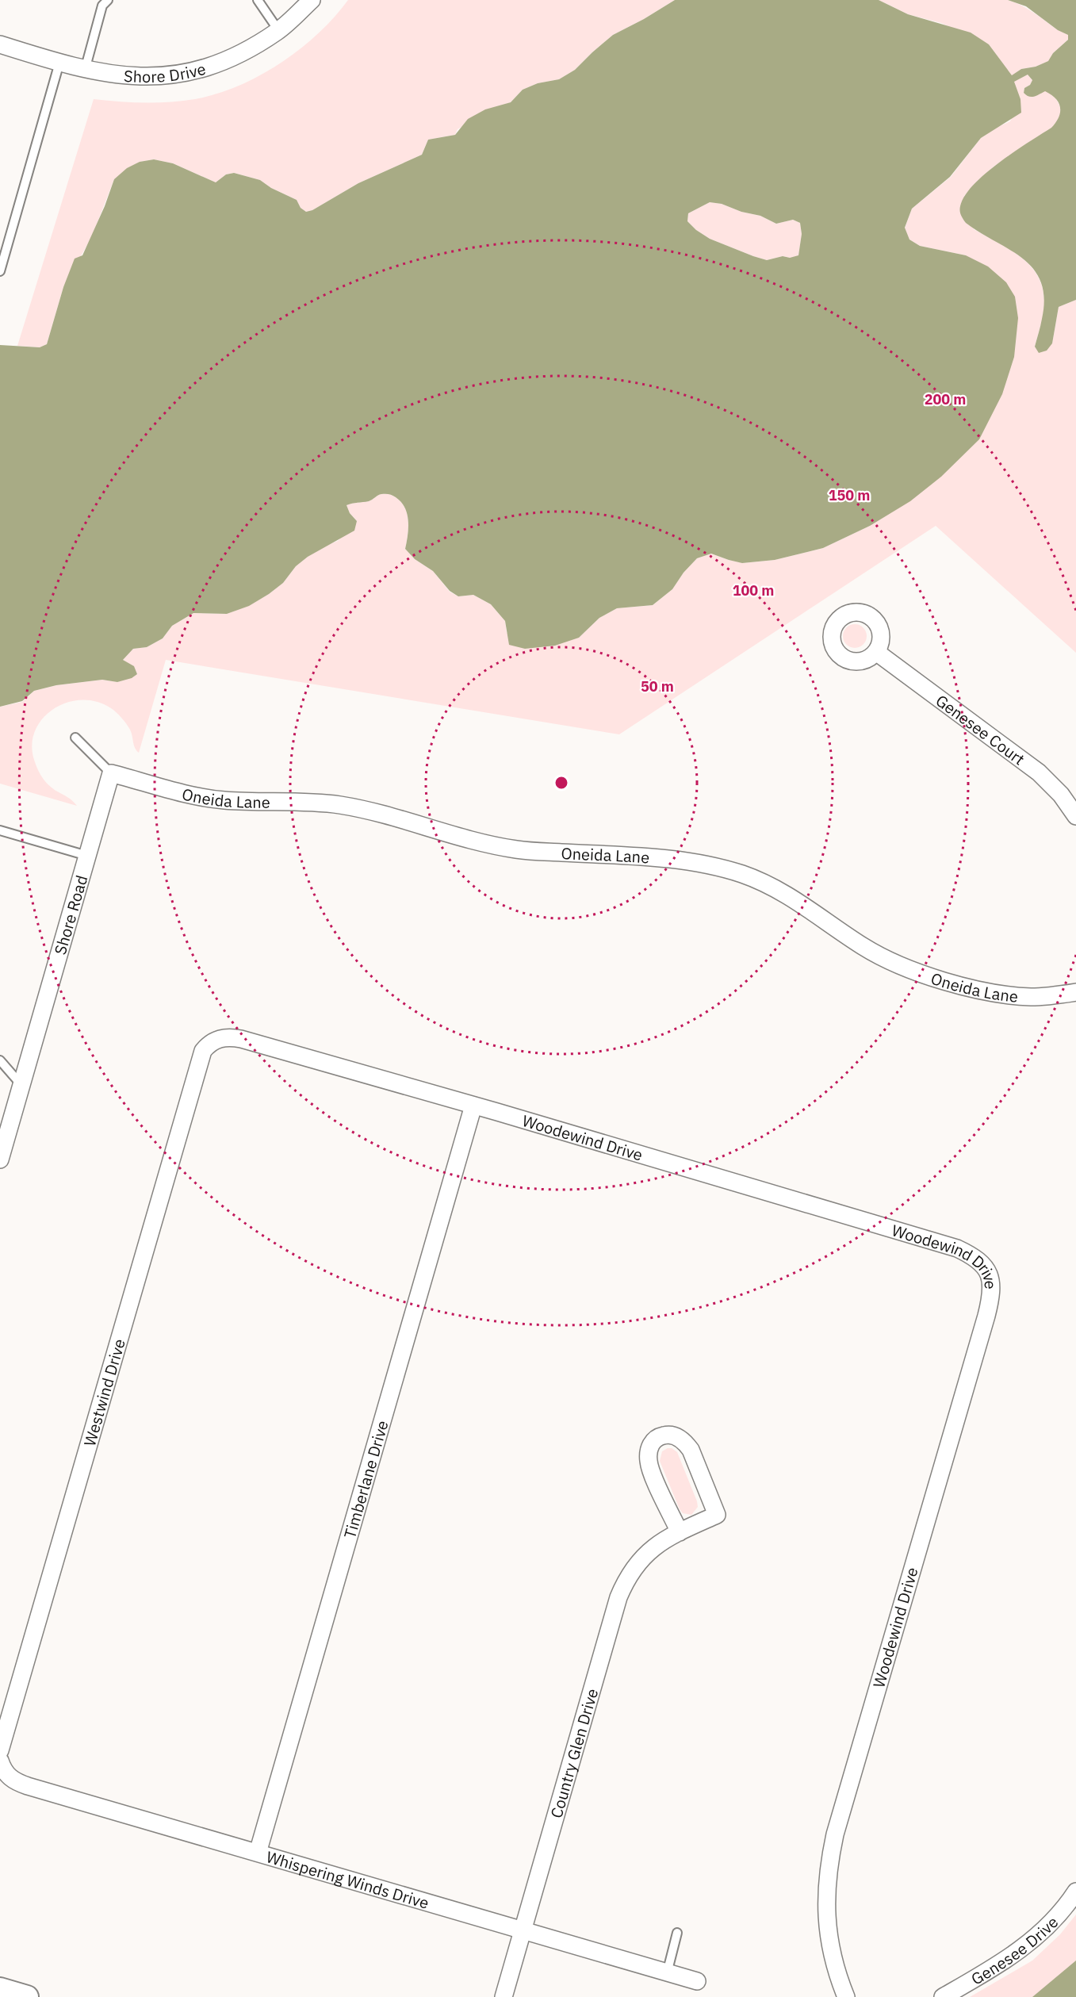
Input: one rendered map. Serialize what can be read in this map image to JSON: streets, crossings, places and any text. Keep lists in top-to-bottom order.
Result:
{
  "streets": {
    "street": [
      "Shore Drive",
      "Genesee Court",
      "Oneida Lane",
      "Shore Road",
      "Woodewind Drive",
      "Westwind Drive",
      "Timberlane Drive",
      "Country Glen Drive",
      "Whispering Winds Drive",
      "Genesee Drive"
    ]
  },
  "crossings": [
    ["Oneida Lane", "Shore Road"],
    ["Woodewind Drive", "Westwind Drive"],
    ["Woodewind Drive", "Timberlane Drive"],
    ["Timberlane Drive", "Whispering Winds Drive"],
    ["Country Glen Drive", "Whispering Winds Drive"]
  ],
  "rings": [
    "200 m",
    "150 m",
    "100 m",
    "50 m"
  ]
}
